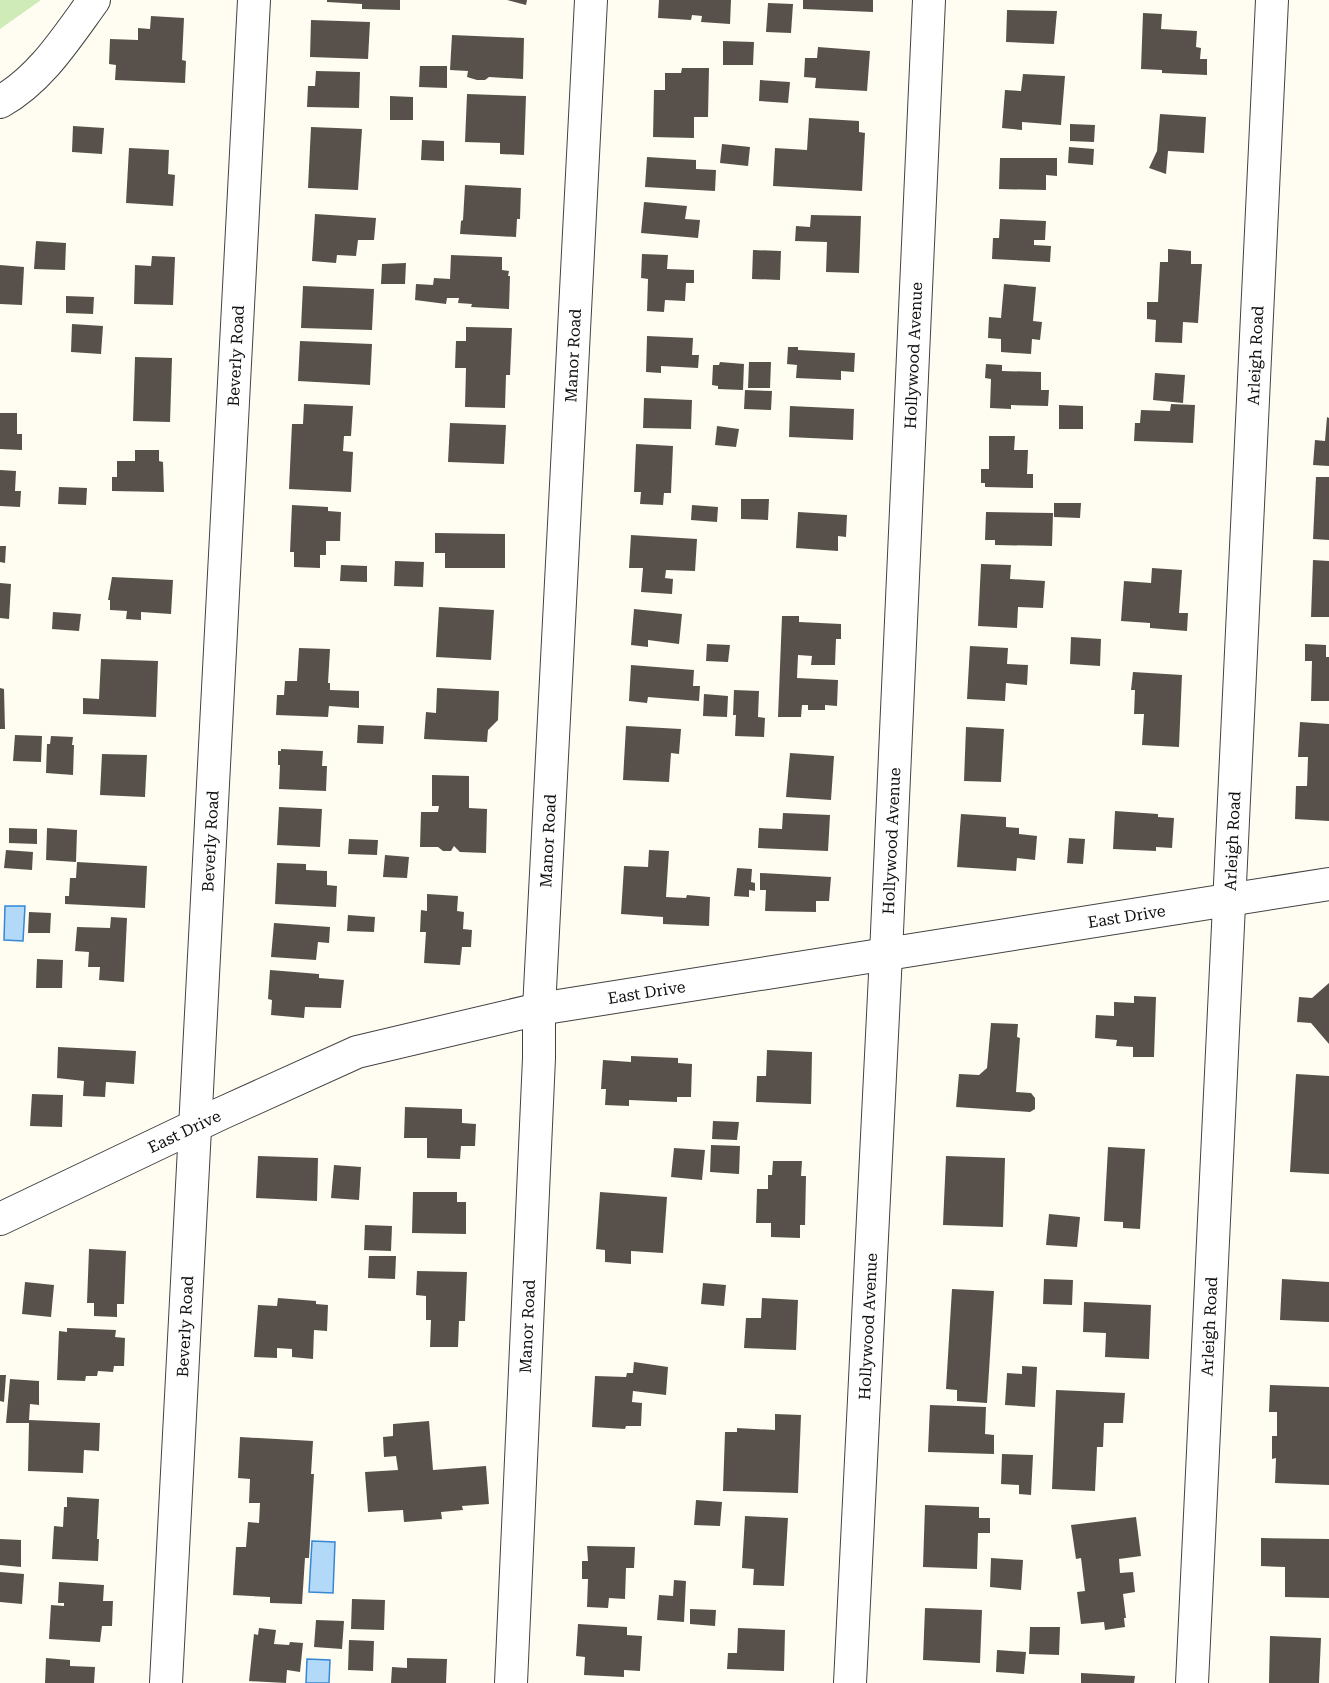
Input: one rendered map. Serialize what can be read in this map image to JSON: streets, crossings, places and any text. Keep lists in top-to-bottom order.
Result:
{
  "streets": {
    "street": [
      "Beverly Road",
      "Manor Road",
      "Hollywood Avenue",
      "Arleigh Road",
      "East Drive"
    ]
  },
  "crossings": [
    ["Beverly Road", "East Drive"],
    ["Manor Road", "East Drive"],
    ["Hollywood Avenue", "East Drive"],
    ["Arleigh Road", "East Drive"]
  ]
}
